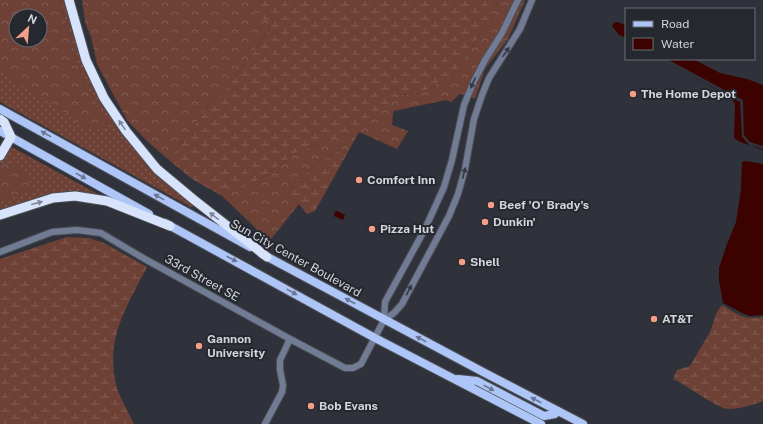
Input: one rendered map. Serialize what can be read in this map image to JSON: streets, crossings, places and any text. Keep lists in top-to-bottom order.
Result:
{
  "streets": {
    "main road": ["Sun City Center Boulevard"],
    "street": ["33rd Street SE"]
  },
  "crossings": [
    ["Sun City Center Boulevard", "33rd Street SE"]
  ],
  "places": [
    "The Home Depot",
    "Comfort Inn",
    "Beef 'O' Brady's",
    "Dunkin'",
    "Pizza Hut",
    "Shell",
    "AT&T",
    "Gannon University",
    "Bob Evans"
  ],
  "legend": ["Road", "Water"],
  "north": "top right"
}
